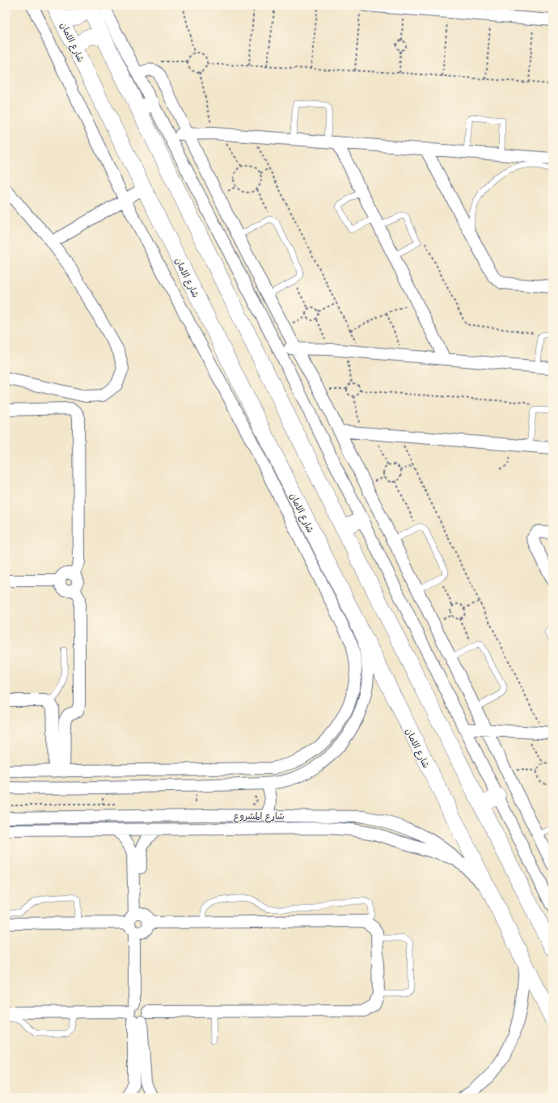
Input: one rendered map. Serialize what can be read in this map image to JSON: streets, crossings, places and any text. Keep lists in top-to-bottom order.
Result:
{
  "streets": {
    "street": ["شارع الامان", "شارع المشروع"]
  },
  "crossings": [
    ["شارع الامان", "شارع المشروع"]
  ]
}
